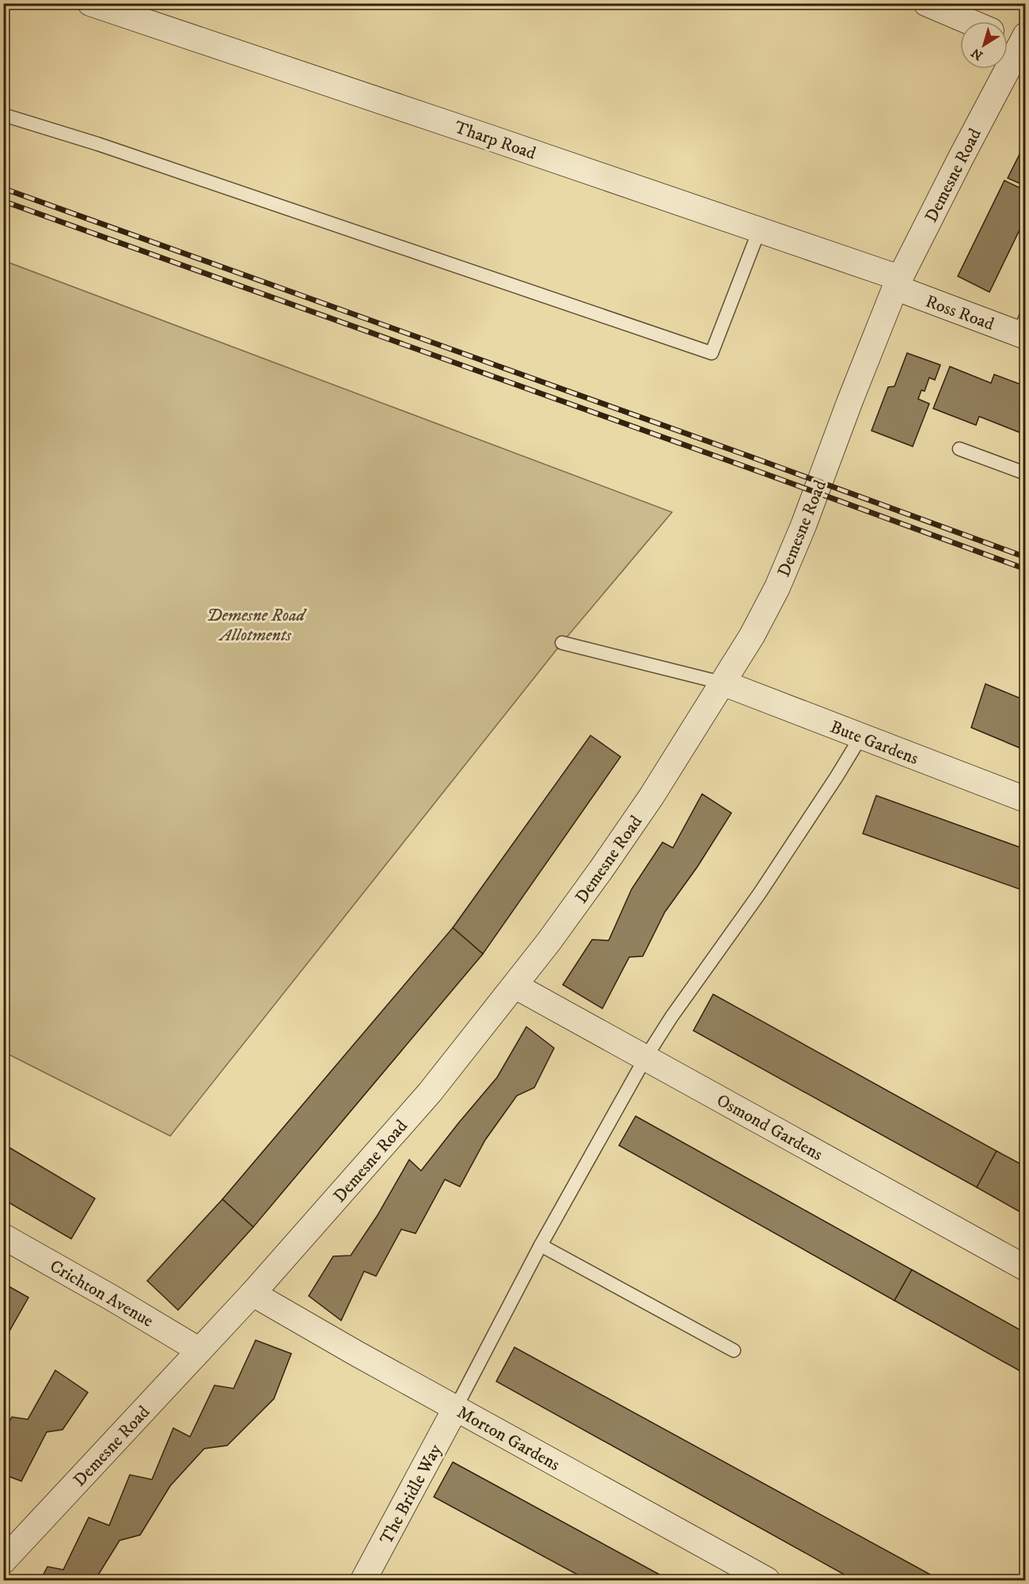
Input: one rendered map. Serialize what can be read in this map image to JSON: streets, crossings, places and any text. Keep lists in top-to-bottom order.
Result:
{
  "streets": {
    "street": [
      "Tharp Road",
      "Demesne Road",
      "Ross Road",
      "Bute Gardens",
      "Osmond Gardens",
      "Crichton Avenue",
      "Morton Gardens",
      "The Bridle Way"
    ]
  },
  "crossings": [
    ["Tharp Road", "Demesne Road"],
    ["Tharp Road", "Ross Road"],
    ["Demesne Road", "Ross Road"],
    ["Demesne Road", "Bute Gardens"],
    ["Demesne Road", "Osmond Gardens"],
    ["Demesne Road", "Crichton Avenue"],
    ["Demesne Road", "Morton Gardens"],
    ["Morton Gardens", "The Bridle Way"]
  ],
  "parks": ["Demesne Road Allotments"],
  "north": "bottom left"
}
